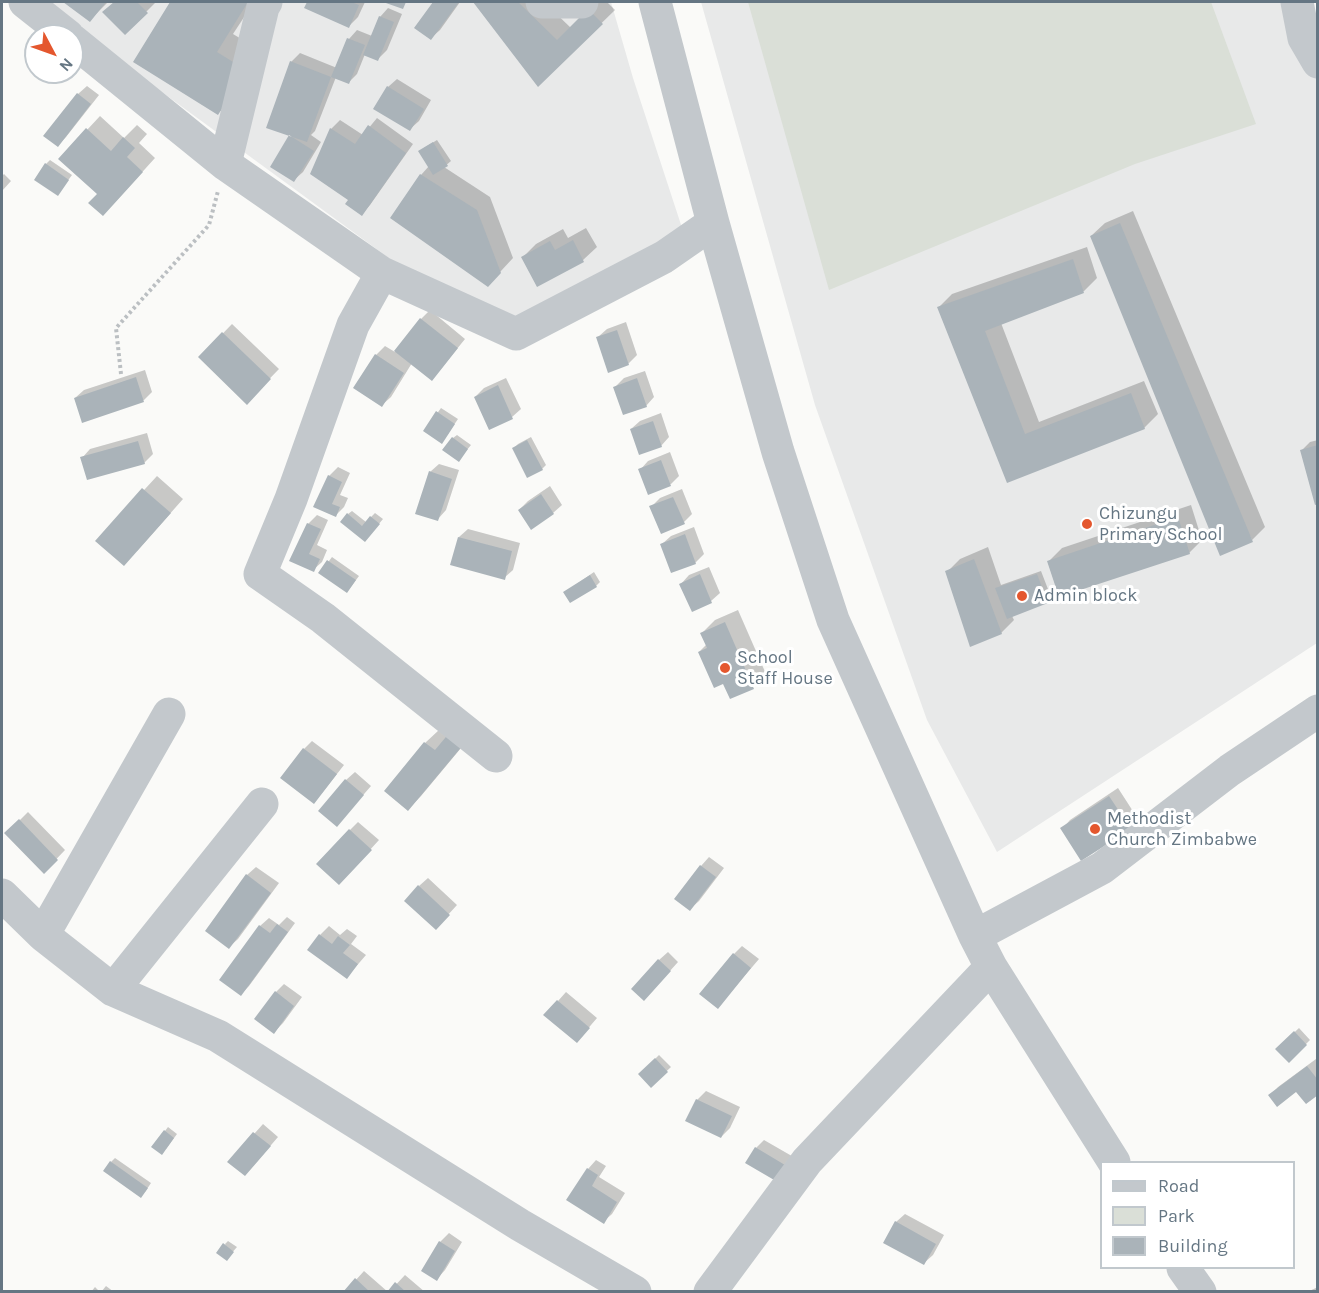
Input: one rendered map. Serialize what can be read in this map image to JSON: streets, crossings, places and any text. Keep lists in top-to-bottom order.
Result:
{
  "places": [
    "Chizungu Primary School",
    "Admin block",
    "School Staff House",
    "Methodist Church Zimbabwe"
  ],
  "legend": ["Road", "Park", "Building"],
  "north": "bottom right"
}
